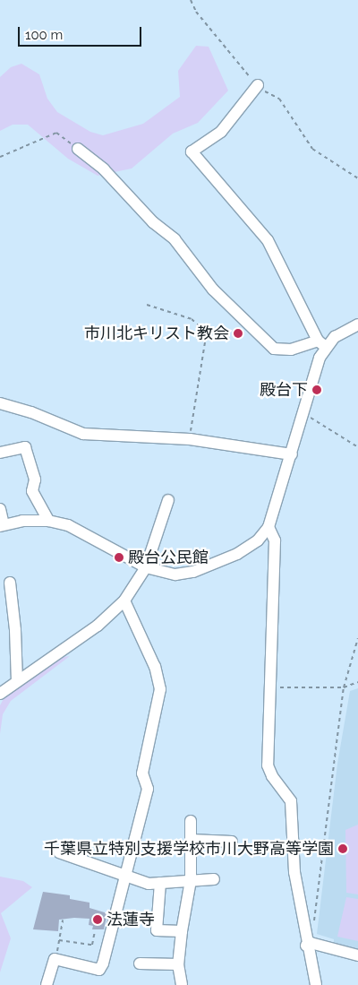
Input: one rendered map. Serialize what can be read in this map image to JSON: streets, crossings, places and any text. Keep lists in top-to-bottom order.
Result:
{
  "places": [
    "市川北キリスト教会",
    "殿台下",
    "殿台公民館",
    "千葉県立特別支援学校市川大野高等学園",
    "法蓮寺"
  ],
  "scale_bar": "100 m"
}
